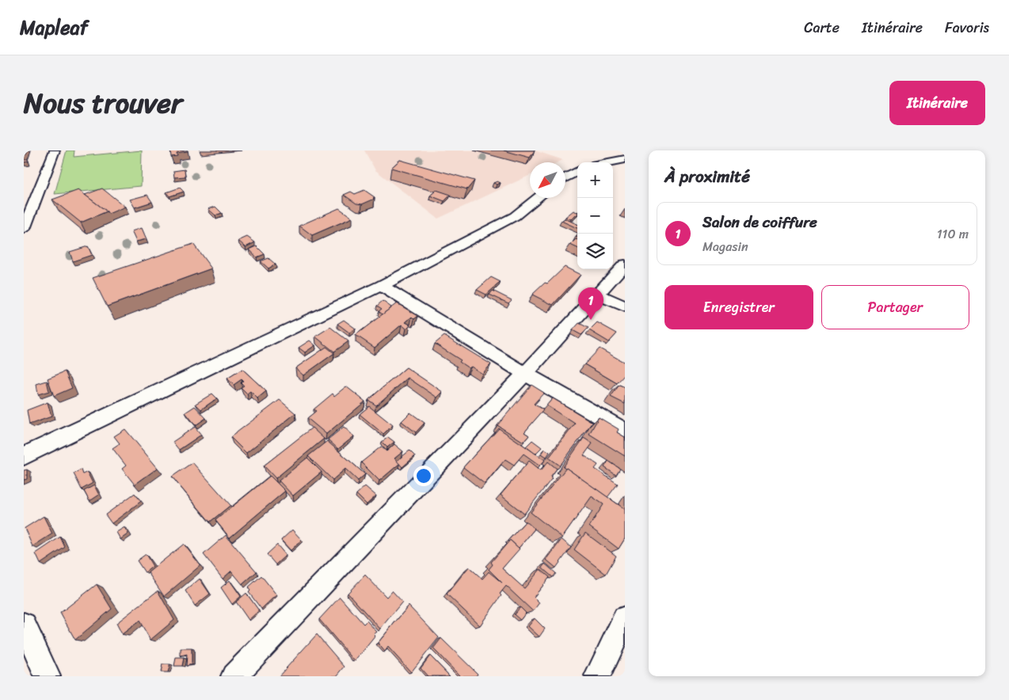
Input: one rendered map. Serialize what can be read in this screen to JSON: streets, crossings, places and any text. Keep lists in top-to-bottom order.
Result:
{
  "north": "bottom left",
  "page": {
    "header": "Mapleaf",
    "nav": ["Carte", "Itinéraire", "Favoris"],
    "title": "Nous trouver",
    "buttons": [
      "Itinéraire",
      ["Enregistrer", "Partager"]
    ],
    "heading": "À proximité",
    "map_buttons": ["+", "−"],
    "list": [
      {
        "mark": "1",
        "name": "Salon de coiffure",
        "note": "Magasin",
        "value": "110 m"
      }
    ],
    "pins": "1"
  }
}
